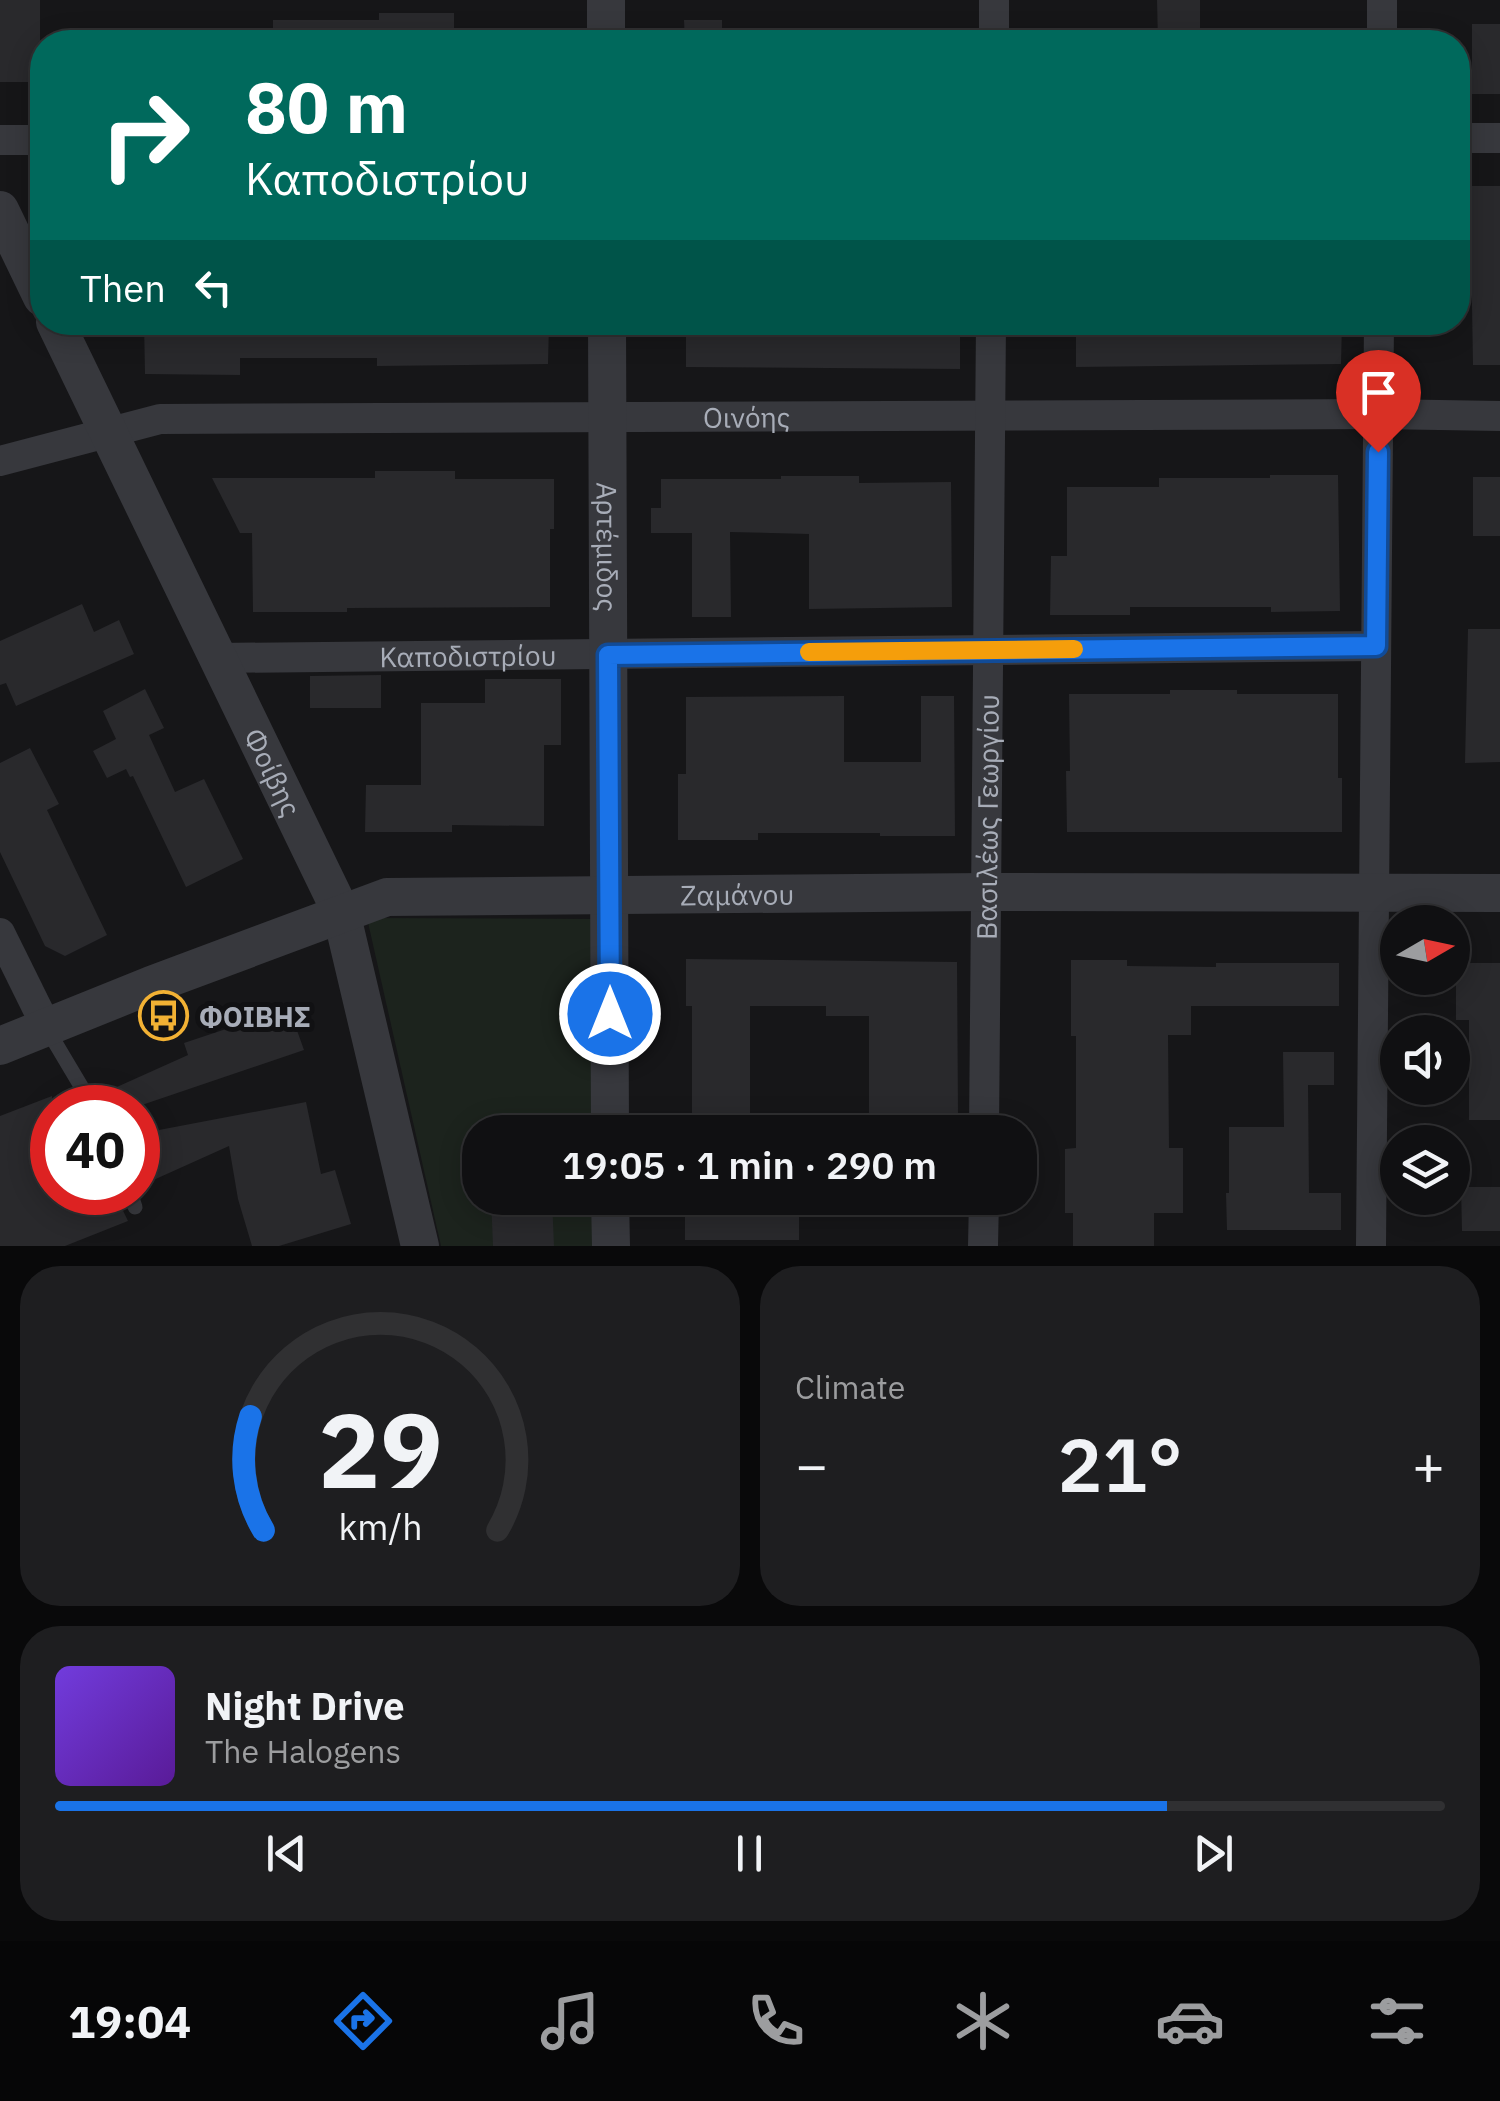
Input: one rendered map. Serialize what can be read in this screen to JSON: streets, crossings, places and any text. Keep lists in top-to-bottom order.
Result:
{
  "streets": {
    "street": [
      "Οινόης",
      "Αρτέμιδος",
      "Καποδιστρίου",
      "Φοίβης",
      "Βασιλέως Γεωργίου",
      "Ζαμάνου"
    ]
  },
  "crossings": [
    ["Οινόης", "Αρτέμιδος"],
    ["Οινόης", "Φοίβης"],
    ["Οινόης", "Βασιλέως Γεωργίου"],
    ["Αρτέμιδος", "Καποδιστρίου"],
    ["Αρτέμιδος", "Ζαμάνου"],
    ["Καποδιστρίου", "Φοίβης"],
    ["Καποδιστρίου", "Βασιλέως Γεωργίου"],
    ["Φοίβης", "Ζαμάνου"],
    ["Βασιλέως Γεωργίου", "Ζαμάνου"]
  ],
  "places": {
    "bus stop": ["ΦΟΙΒΗΣ"]
  },
  "north": "right",
  "page": {
    "turn": ["80 m", "Καποδιστρίου"],
    "then": "Then",
    "limit": "40",
    "trip": "19:05 · 1 min · 290 m",
    "tile": "Climate",
    "heat": ["−", "21°", "+"],
    "song": ["Night Drive", "The Halogens"],
    "tabs": "19:04",
    "gauge": ["29", "km/h"]
  }
}
